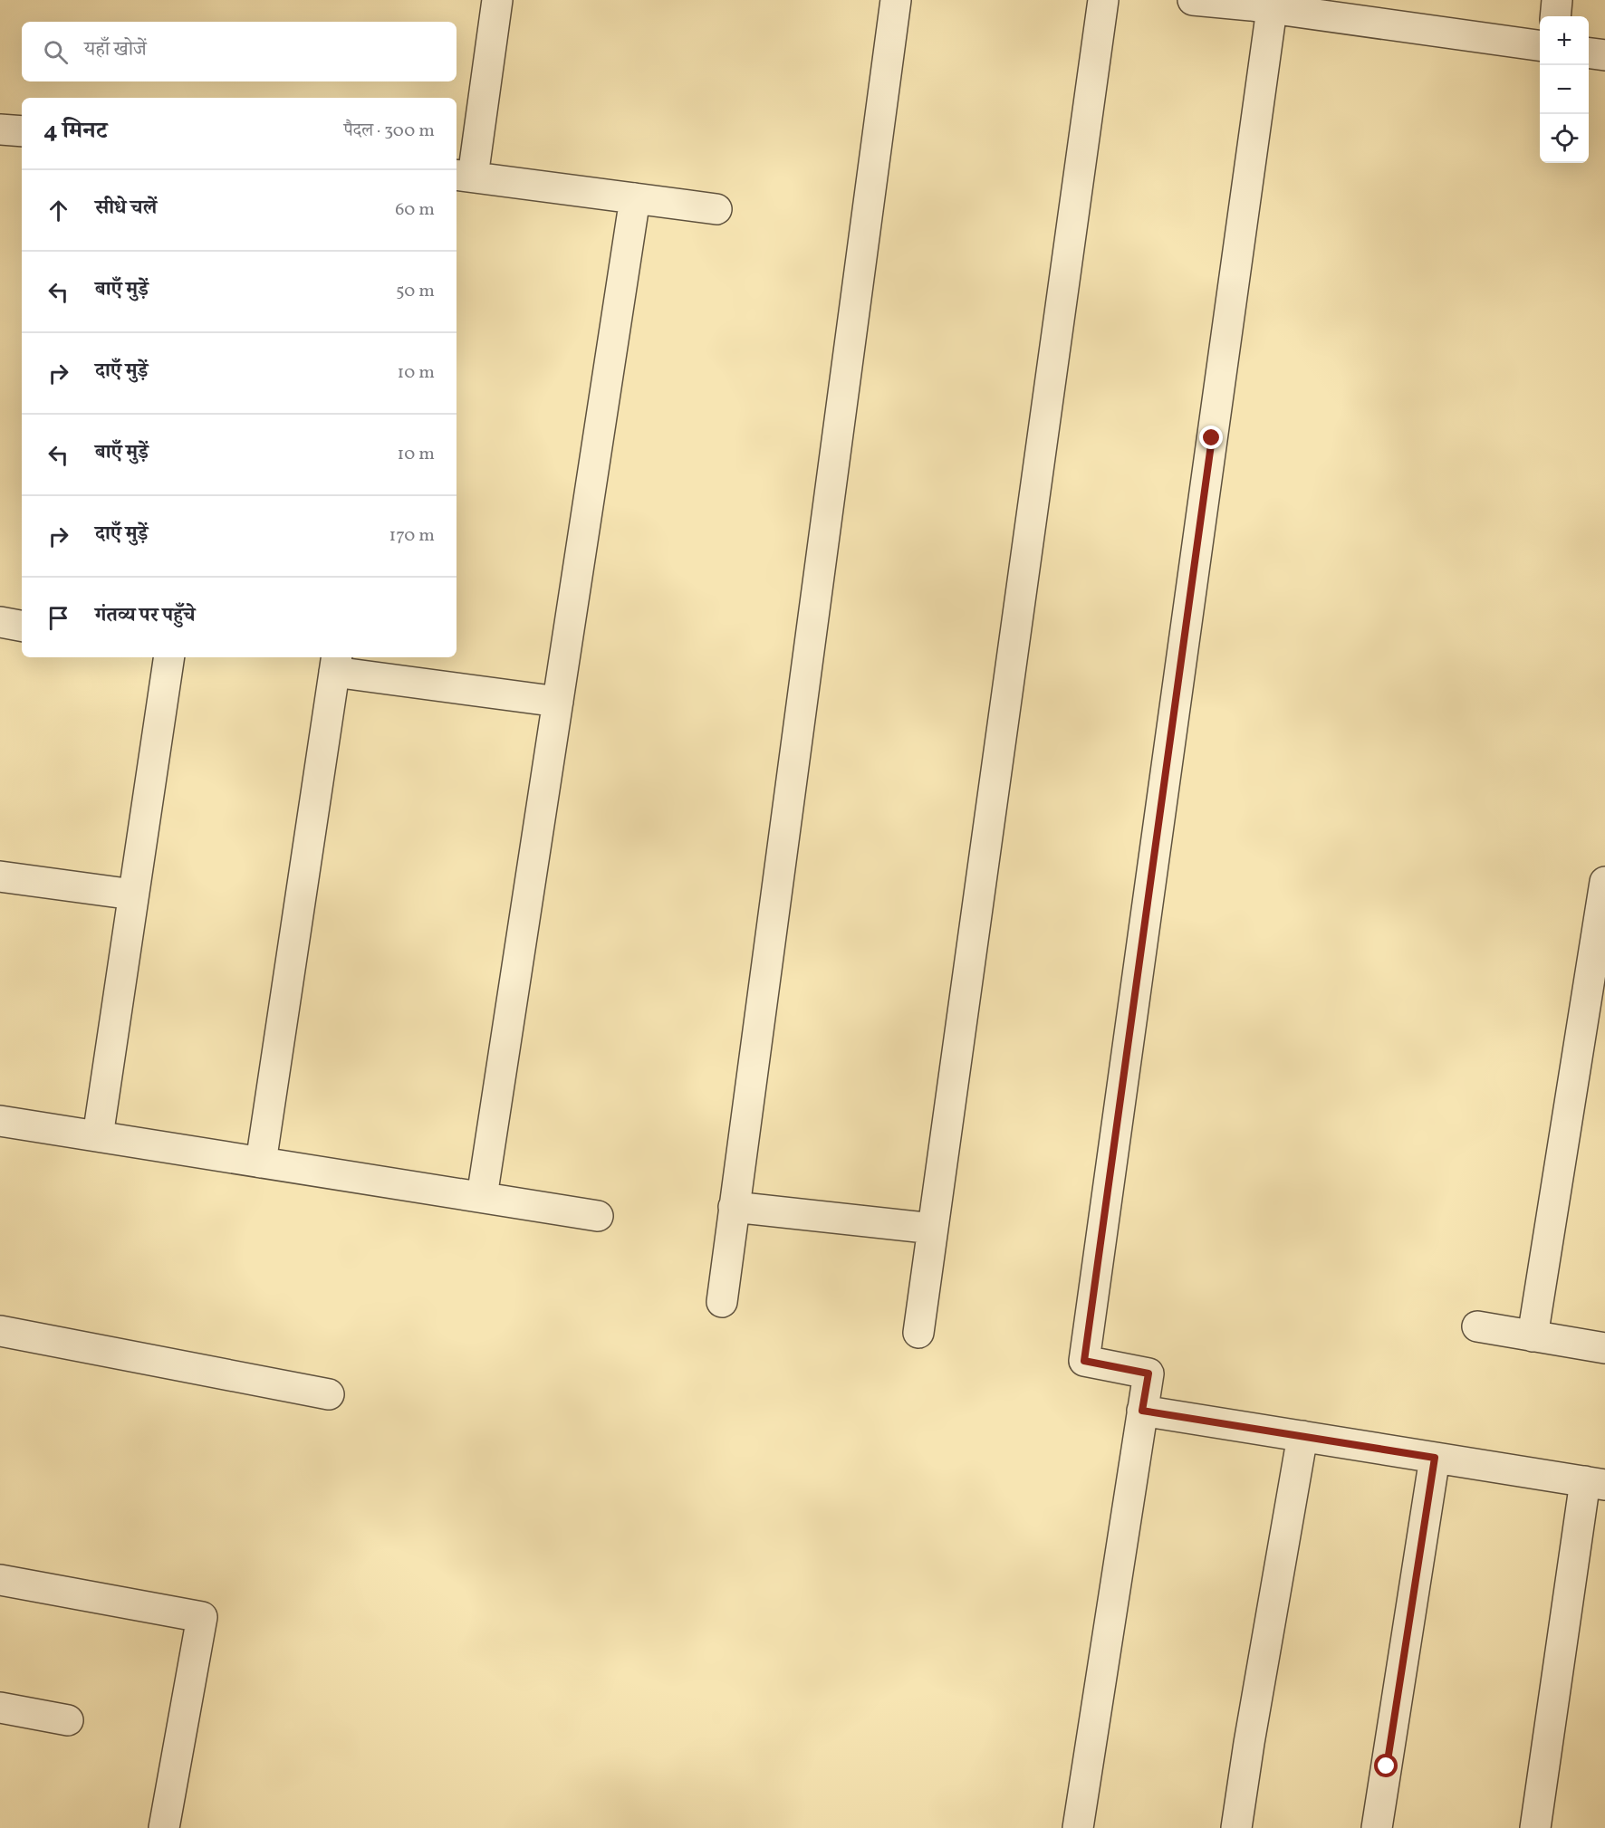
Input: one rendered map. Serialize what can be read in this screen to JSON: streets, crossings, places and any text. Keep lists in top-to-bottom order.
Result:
{
  "page": {
    "map_buttons": ["+", "−"],
    "search": "यहाँ खोजें",
    "heading": ["4 मिनट", "पैदल · 300 m"],
    "list": [
      ["सीधे चलें", "60 m"],
      ["बाएँ मुड़ें", "50 m"],
      ["दाएँ मुड़ें", "10 m"],
      ["बाएँ मुड़ें", "10 m"],
      ["दाएँ मुड़ें", "170 m"],
      "गंतव्य पर पहुँचे"
    ]
  }
}
